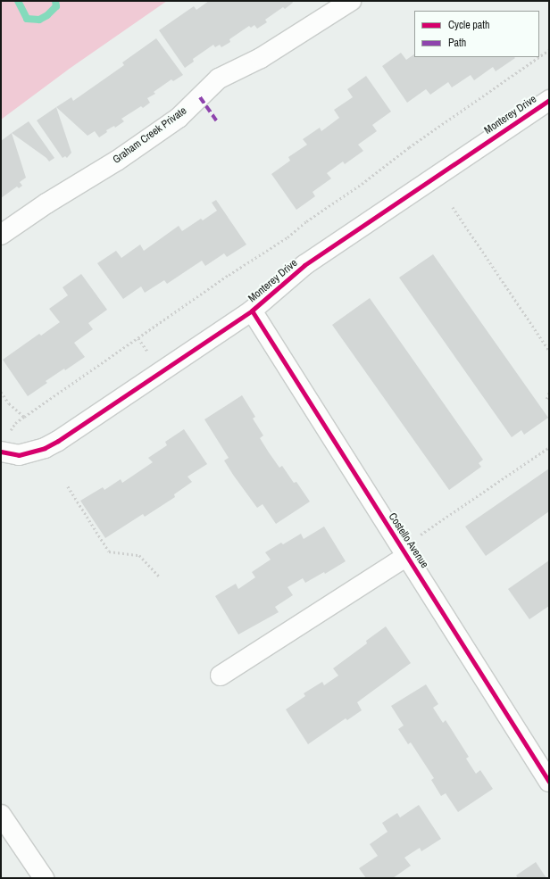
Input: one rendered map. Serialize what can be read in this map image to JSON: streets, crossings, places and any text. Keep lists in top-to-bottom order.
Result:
{
  "streets": {
    "street": ["Monterey Drive", "Graham Creek Private", "Costello Avenue"]
  },
  "crossings": [
    ["Monterey Drive", "Costello Avenue"]
  ],
  "legend": ["Cycle path", "Path"]
}
